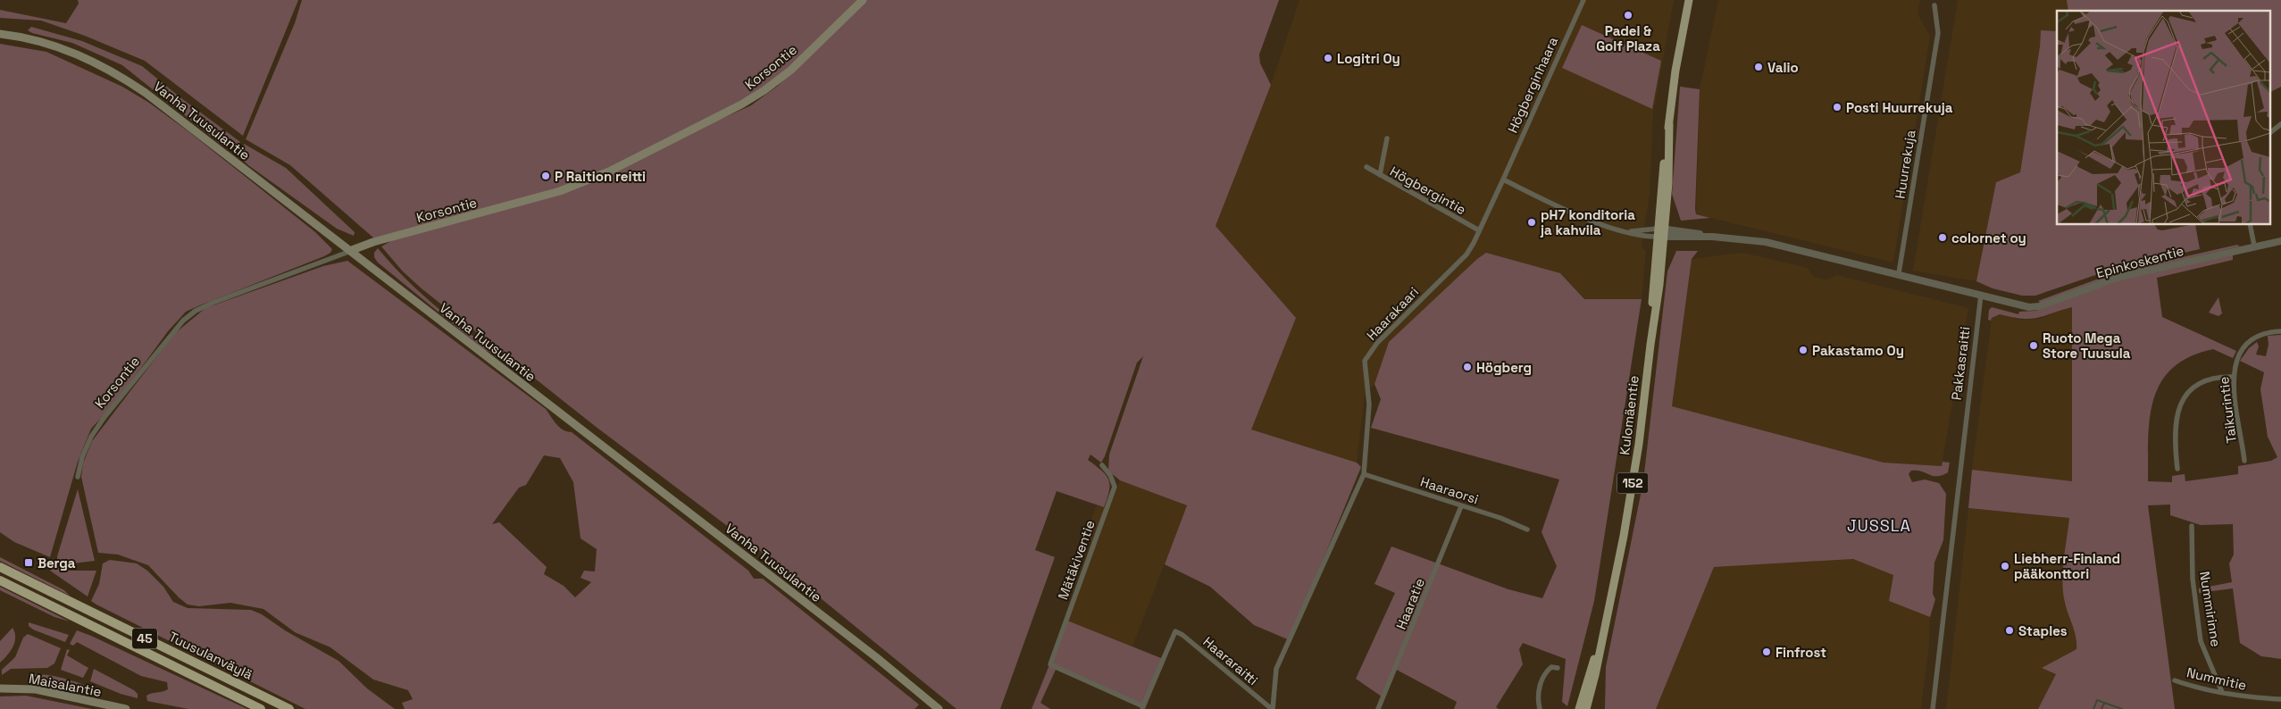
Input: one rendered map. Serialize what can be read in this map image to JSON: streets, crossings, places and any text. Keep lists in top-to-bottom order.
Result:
{
  "streets": {
    "highway": ["45", "Tuusulanväylä"],
    "main road": [
      "Korsontie",
      "Vanha Tuusulantie",
      "Kulomäentie",
      "152",
      "Maisalantie"
    ],
    "street": [
      "Högberginhaara",
      "Huurrekuja",
      "Högbergintie",
      "Epinkoskentie",
      "Haarakaari",
      "Pakkasraitti",
      "Taikurintie",
      "Haaraorsi",
      "Mätäkiventie",
      "Haaratie",
      "Nummirinne",
      "Haararaitti",
      "Nummitie"
    ]
  },
  "crossings": [
    ["Korsontie", "Vanha Tuusulantie"],
    ["Högberginhaara", "Haarakaari"],
    ["Högbergintie", "Haarakaari"],
    ["Epinkoskentie", "Pakkasraitti"],
    ["Haarakaari", "Haaraorsi"],
    ["Haarakaari", "Haararaitti"],
    ["Haaraorsi", "Haaratie"],
    ["Mätäkiventie", "Haararaitti"],
    ["Nummirinne", "Nummitie"]
  ],
  "districts": ["JUSSLA"],
  "places": {
    "other": [
      "Padel & Golf Plaza",
      "Logitri Oy",
      "Valio",
      "Posti Huurrekuja",
      "P Raition reitti",
      "pH7 konditoria ja kahvila",
      "colornet oy",
      "Ruoto Mega Store Tuusula",
      "Pakastamo Oy",
      "Högberg",
      "Liebherr-Finland pääkonttori",
      "Staples",
      "Finfrost"
    ],
    "transit": ["Berga"]
  }
}
